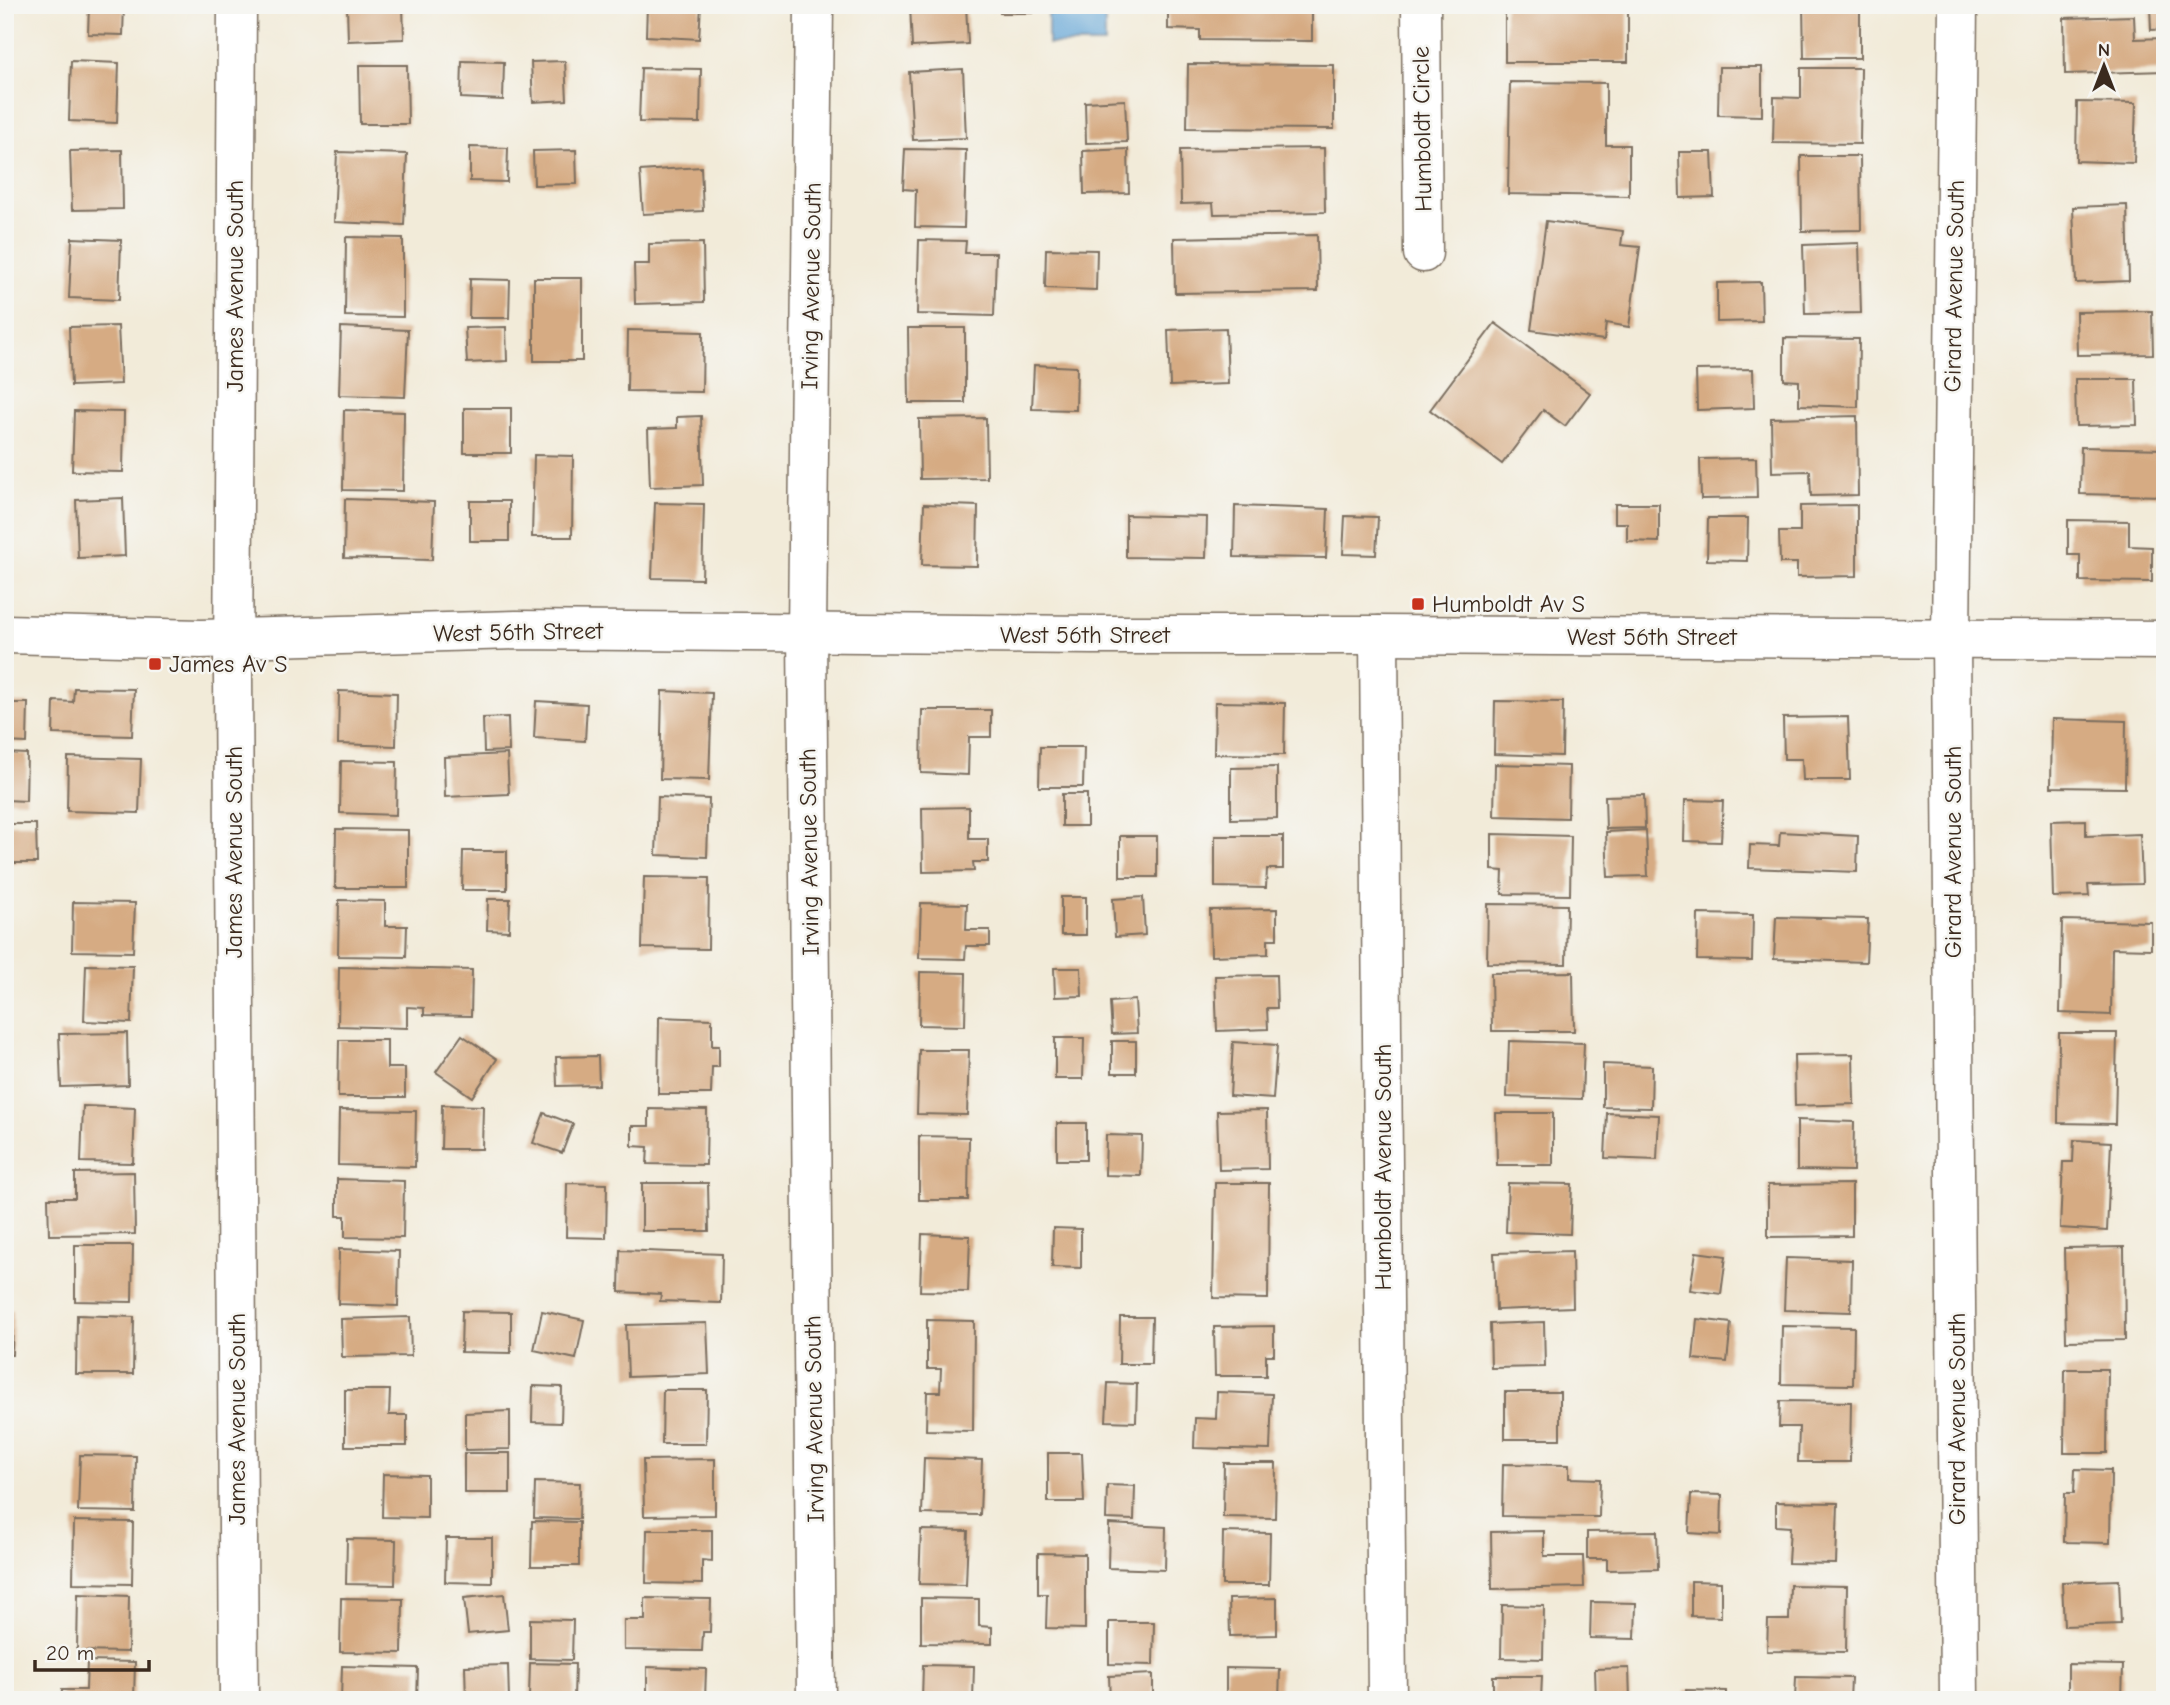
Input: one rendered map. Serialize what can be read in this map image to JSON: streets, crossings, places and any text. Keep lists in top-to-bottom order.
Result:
{
  "streets": {
    "street": [
      "Humboldt Circle",
      "James Avenue South",
      "Irving Avenue South",
      "Girard Avenue South",
      "West 56th Street",
      "Humboldt Avenue South"
    ]
  },
  "crossings": [
    ["James Avenue South", "West 56th Street"],
    ["Irving Avenue South", "West 56th Street"],
    ["Girard Avenue South", "West 56th Street"],
    ["West 56th Street", "Humboldt Avenue South"]
  ],
  "places": {
    "transit": ["Humboldt Av S", "James Av S"]
  },
  "scale_bar": "20 m",
  "north": "top"
}
